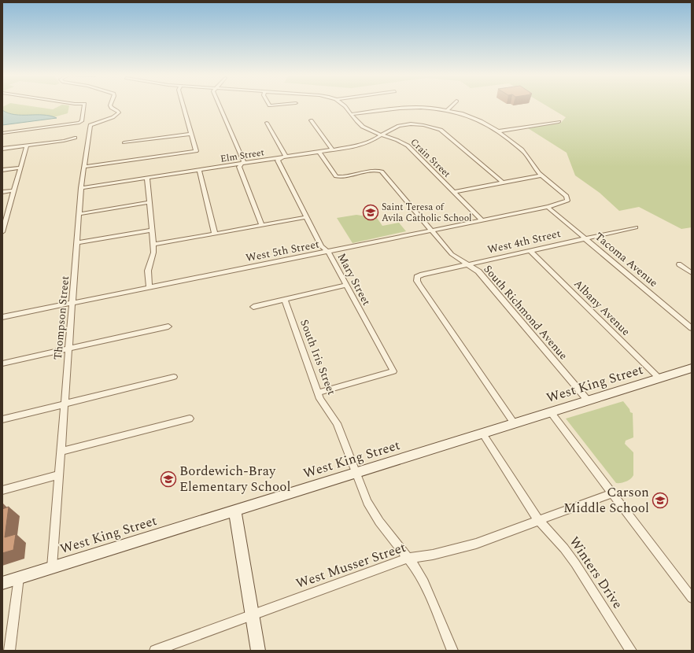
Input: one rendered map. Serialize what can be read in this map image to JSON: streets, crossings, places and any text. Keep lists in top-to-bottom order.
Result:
{
  "streets": {
    "street": [
      "Elm Street",
      "Crain Street",
      "West 4th Street",
      "West 5th Street",
      "Tacoma Avenue",
      "Mary Street",
      "Albany Avenue",
      "South Richmond Avenue",
      "Thompson Street",
      "South Iris Street",
      "West King Street",
      "West Musser Street",
      "Winters Drive"
    ]
  },
  "crossings": [
    ["Elm Street", "Crain Street"],
    ["Elm Street", "Mary Street"],
    ["Elm Street", "South Richmond Avenue"],
    ["Elm Street", "Thompson Street"],
    ["Crain Street", "West 5th Street"],
    ["West 4th Street", "Tacoma Avenue"],
    ["West 4th Street", "Albany Avenue"],
    ["West 4th Street", "South Richmond Avenue"],
    ["West 4th Street", "West King Street"],
    ["West 5th Street", "Tacoma Avenue"],
    ["West 5th Street", "Mary Street"],
    ["West 5th Street", "South Richmond Avenue"],
    ["West 5th Street", "Thompson Street"],
    ["Mary Street", "South Iris Street"],
    ["Albany Avenue", "West King Street"],
    ["South Richmond Avenue", "West King Street"],
    ["Thompson Street", "West King Street"],
    ["South Iris Street", "West King Street"],
    ["South Iris Street", "West Musser Street"],
    ["West King Street", "Winters Drive"],
    ["West Musser Street", "Winters Drive"]
  ],
  "places": {
    "school or university": ["Saint Teresa of Avila Catholic School", "Bordewich-Bray Elementary School", "Carson Middle School"]
  }
}
